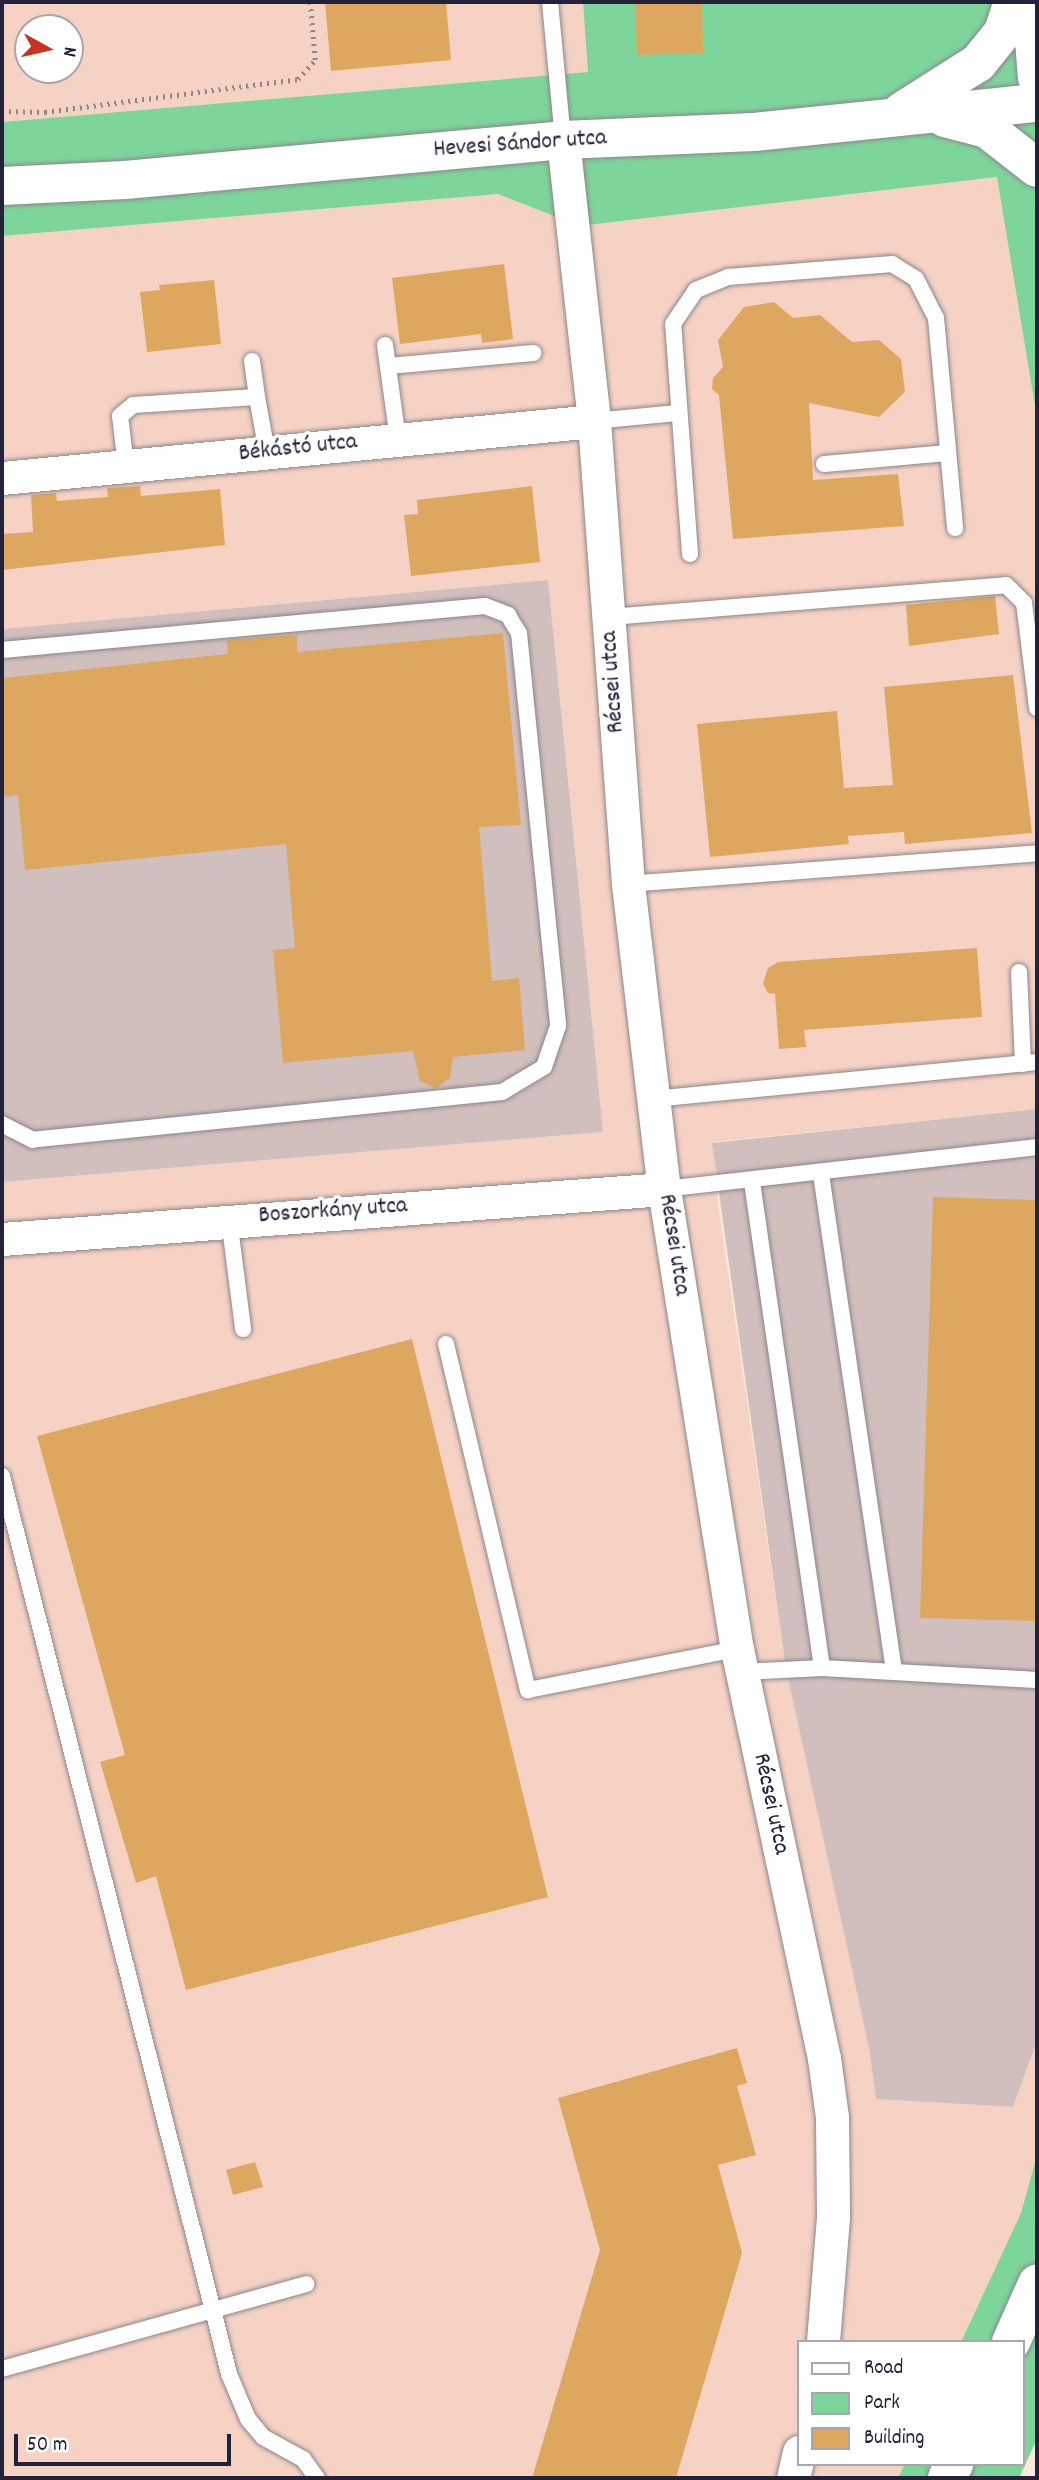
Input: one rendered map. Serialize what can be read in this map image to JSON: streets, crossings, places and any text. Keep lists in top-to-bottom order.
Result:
{
  "streets": {
    "main road": ["Hevesi Sándor utca"],
    "street": ["Békástó utca", "Récsei utca", "Boszorkány utca"]
  },
  "crossings": [
    ["Hevesi Sándor utca", "Récsei utca"],
    ["Békástó utca", "Récsei utca"],
    ["Récsei utca", "Boszorkány utca"]
  ],
  "legend": ["Road", "Park", "Building"],
  "scale_bar": "50 m",
  "north": "right"
}
